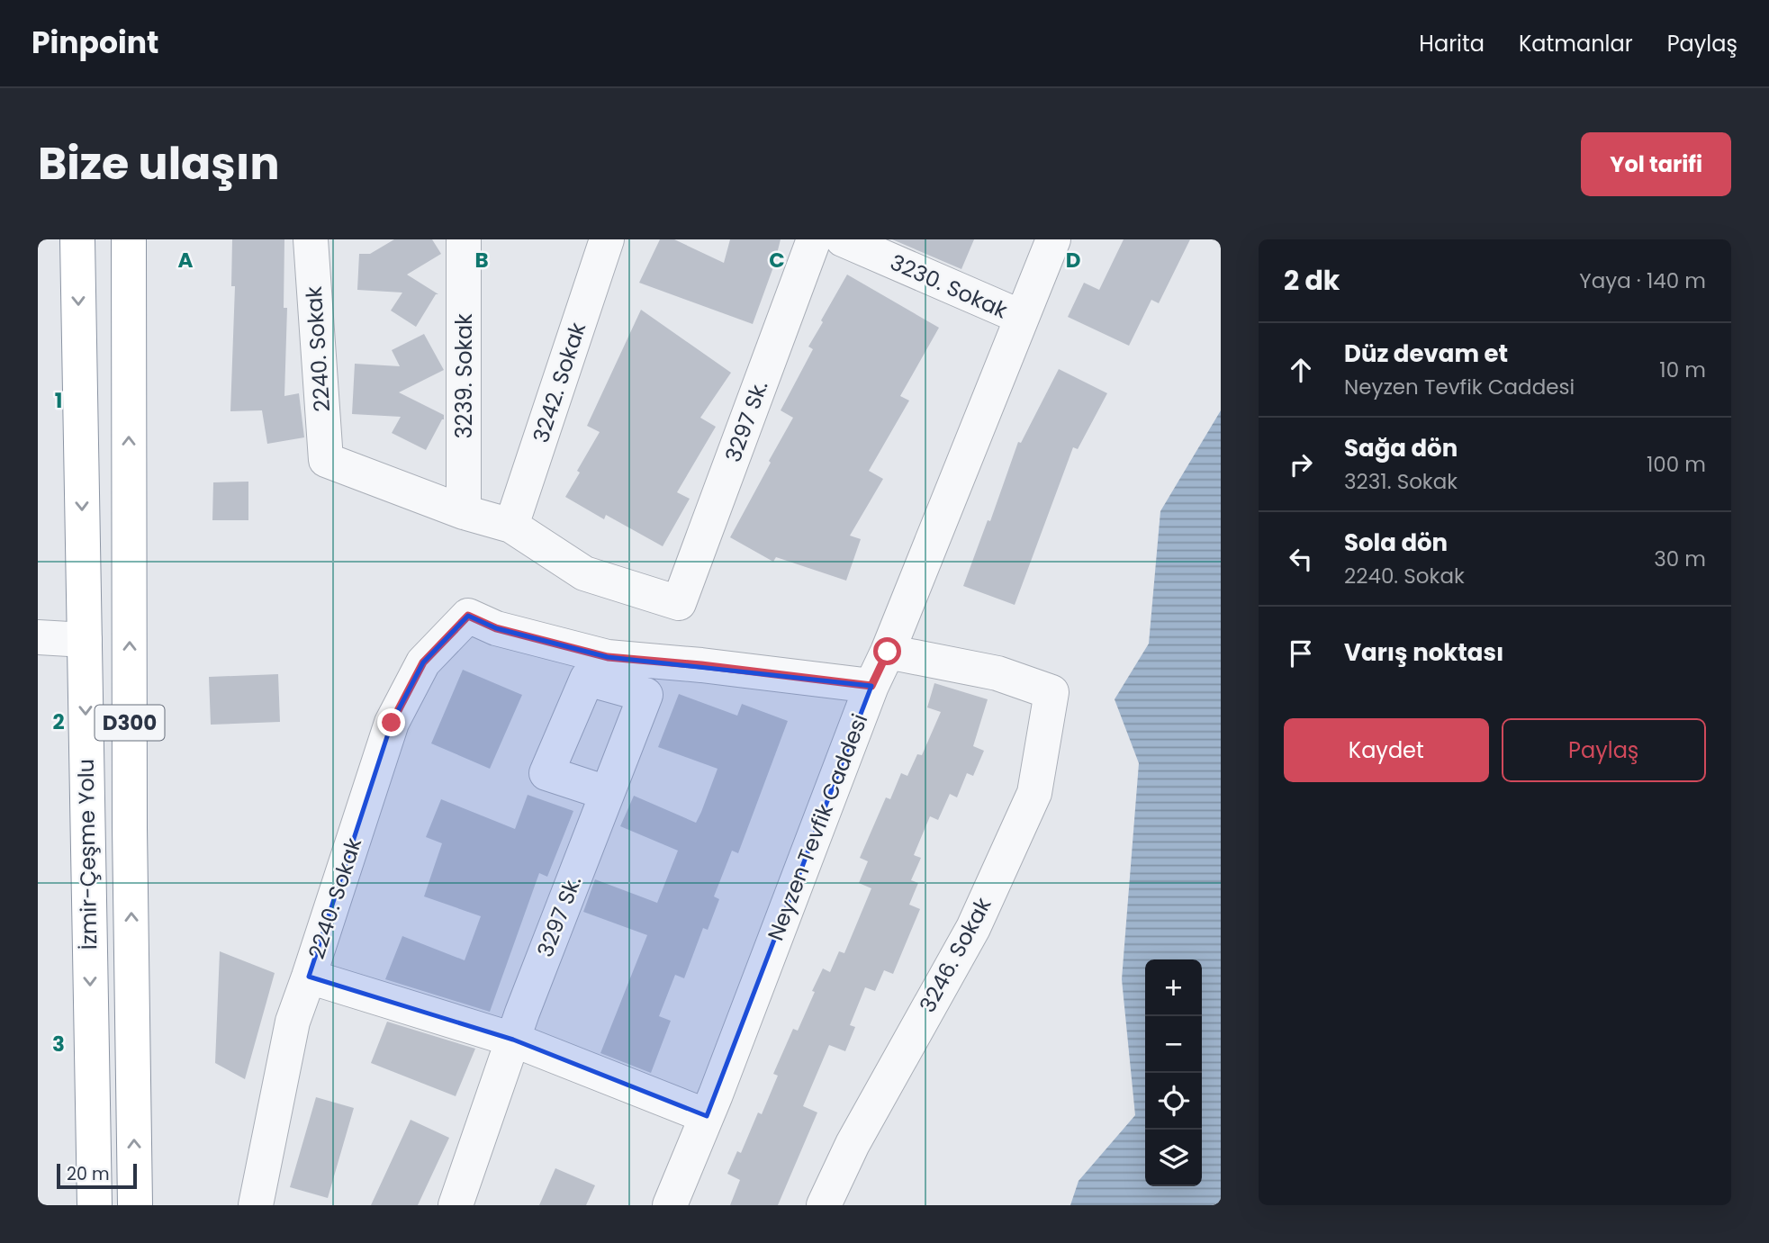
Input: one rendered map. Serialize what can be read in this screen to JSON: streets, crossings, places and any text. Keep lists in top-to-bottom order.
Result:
{
  "streets": {
    "highway": ["D300", "İzmir-Çeşme Yolu"],
    "street": [
      "3230. Sokak",
      "2240. Sokak",
      "3239. Sokak",
      "3242. Sokak",
      "3297 Sk.",
      "Neyzen Tevfik Caddesi",
      "3246. Sokak"
    ]
  },
  "crossings": [
    ["3230. Sokak", "Neyzen Tevfik Caddesi"],
    ["2240. Sokak", "3239. Sokak"],
    ["2240. Sokak", "Neyzen Tevfik Caddesi"],
    ["3242. Sokak", "3297 Sk."],
    ["Neyzen Tevfik Caddesi", "3246. Sokak"]
  ],
  "scale_bar": "20 m",
  "page": {
    "header": "Pinpoint",
    "nav": ["Harita", "Katmanlar", "Paylaş"],
    "title": "Bize ulaşın",
    "buttons": [
      "Yol tarifi",
      ["Kaydet", "Paylaş"]
    ],
    "heading": ["2 dk", "Yaya · 140 m"],
    "list": [
      ["Düz devam et", "Neyzen Tevfik Caddesi", "10 m"],
      ["Sağa dön", "3231. Sokak", "100 m"],
      ["Sola dön", "2240. Sokak", "30 m"],
      "Varış noktası"
    ],
    "map_buttons": ["+", "−"],
    "scale": "20 m"
  },
  "grid": {
    "columns": [
      "A",
      "B",
      "C",
      "D"
    ],
    "rows": ["1", "2", "3"]
  }
}
